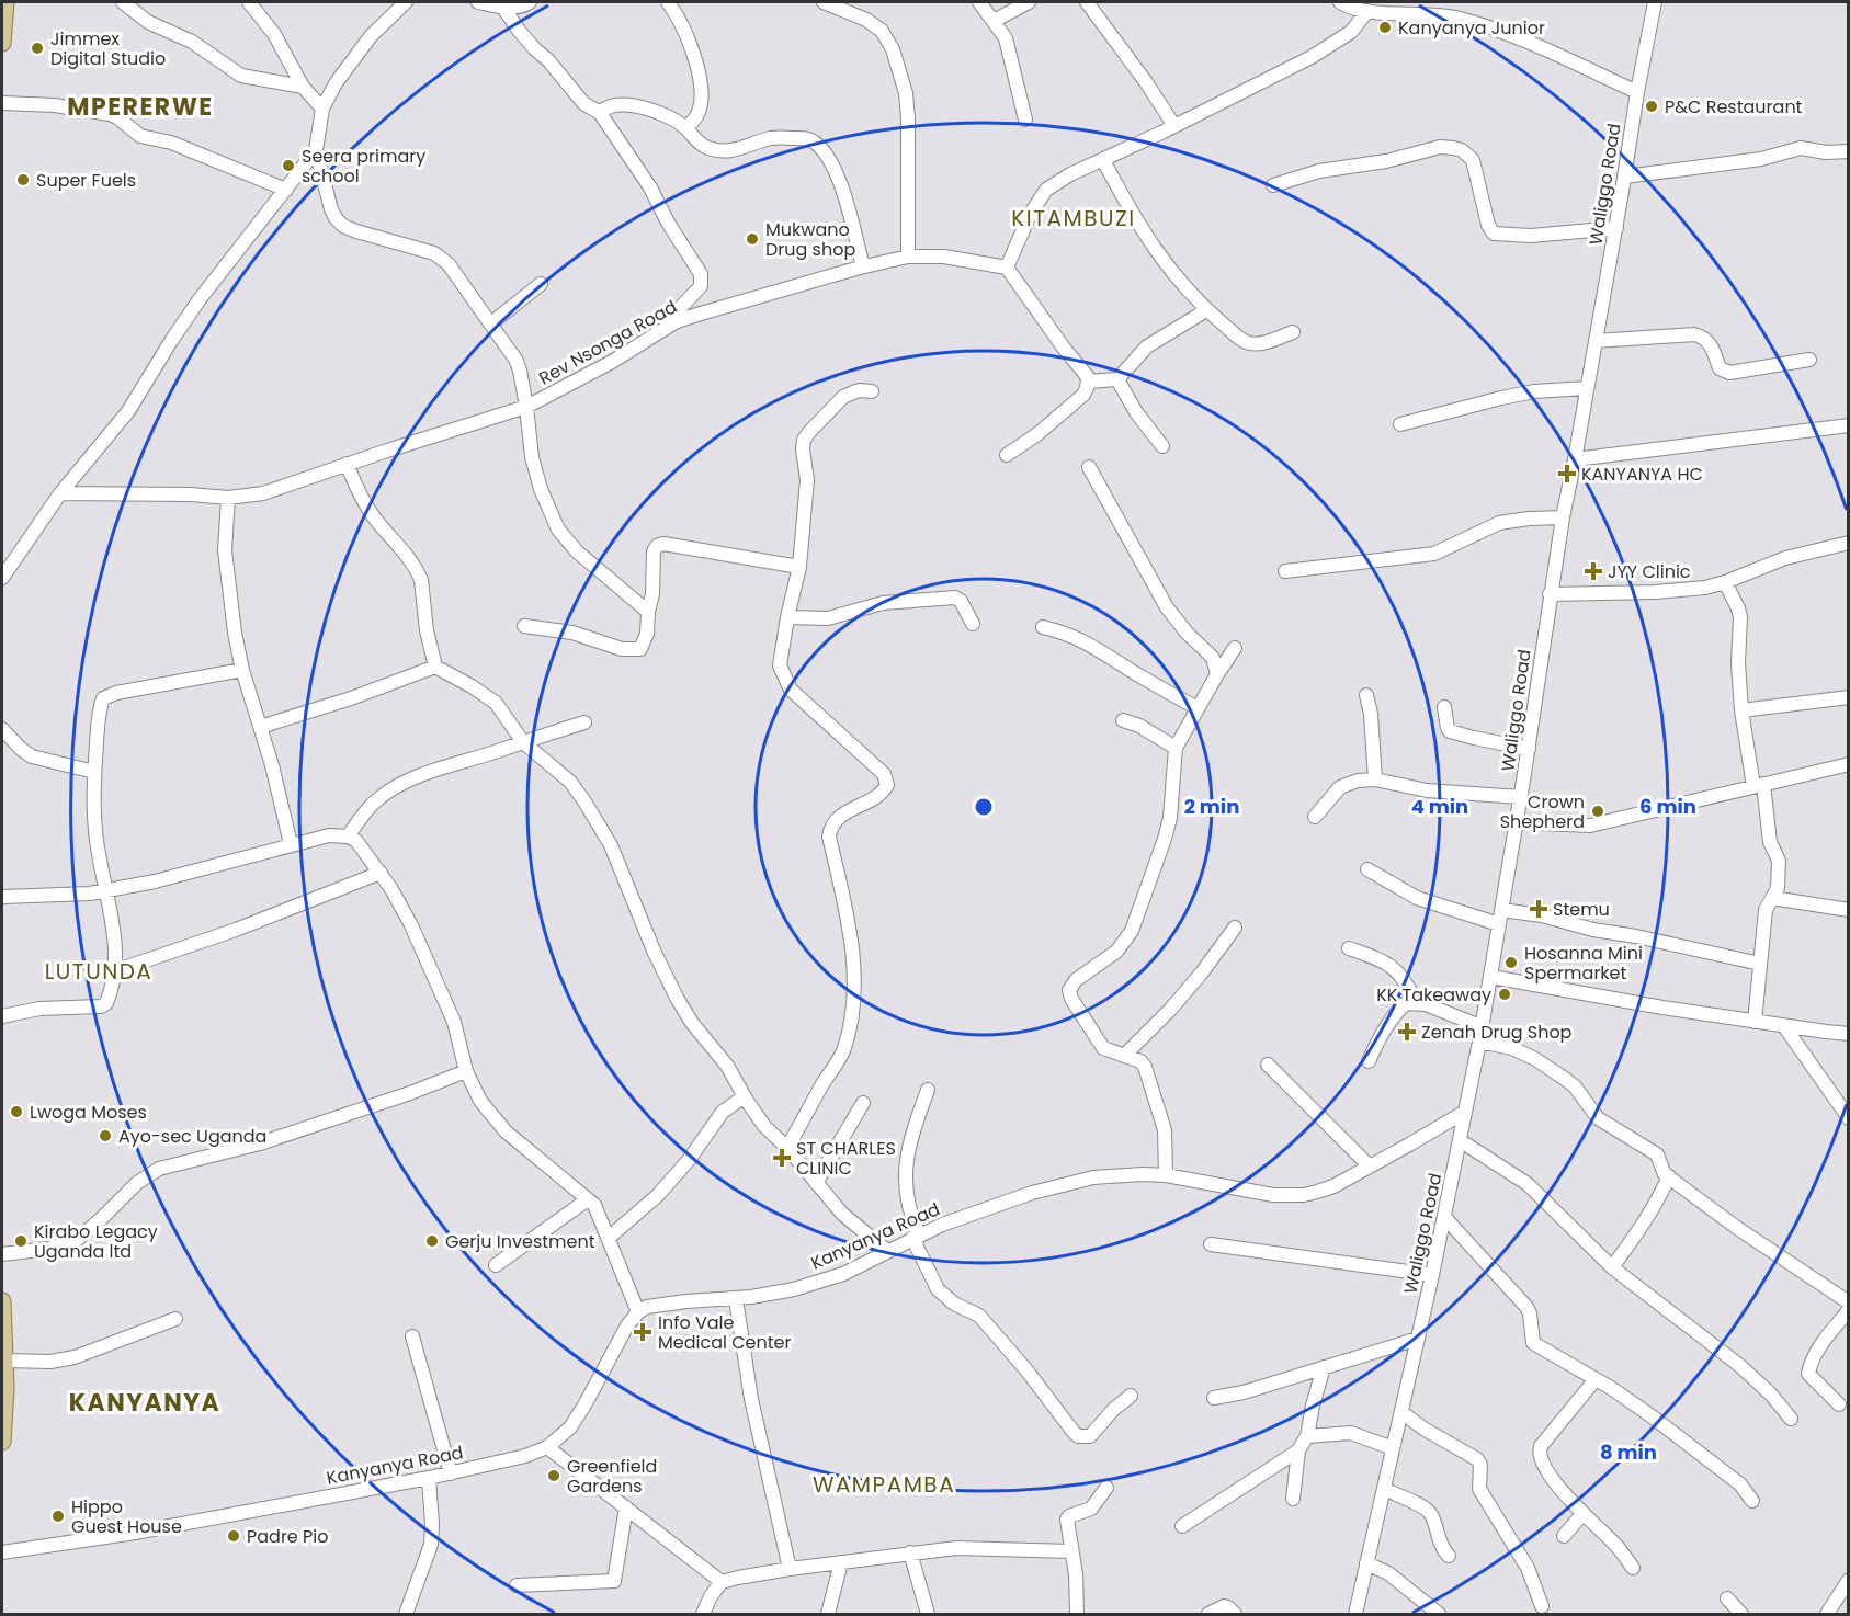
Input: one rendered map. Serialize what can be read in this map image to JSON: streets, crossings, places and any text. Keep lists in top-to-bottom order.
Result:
{
  "streets": {
    "street": ["Waliggo Road", "Rev Nsonga Road", "Kanyanya Road"]
  },
  "crossings": [
    ["Waliggo Road", "Kanyanya Road"]
  ],
  "districts": [
    "MPERERWE",
    "KITAMBUZI",
    "LUTUNDA",
    "KANYANYA",
    "WAMPAMBA"
  ],
  "places": {
    "other": [
      "Kanyanya Junior",
      "Jimmex Digital Studio",
      "P&C Restaurant",
      "Seera primary school",
      "Super Fuels",
      "Mukwano Drug shop",
      "Crown Shepherd",
      "Hosanna Mini Spermarket",
      "KK Takeaway",
      "Lwoga Moses",
      "Ayo-sec Uganda",
      "Kirabo Legacy Uganda ltd",
      "Gerju Investment",
      "Greenfield Gardens",
      "Hippo Guest House",
      "Padre Pio"
    ],
    "health": [
      "KANYANYA HC",
      "JYY Clinic",
      "Stemu",
      "Zenah Drug Shop",
      "ST CHARLES CLINIC",
      "Info Vale Medical Center"
    ]
  },
  "rings": [
    "2 min",
    "4 min",
    "6 min",
    "8 min"
  ]
}
